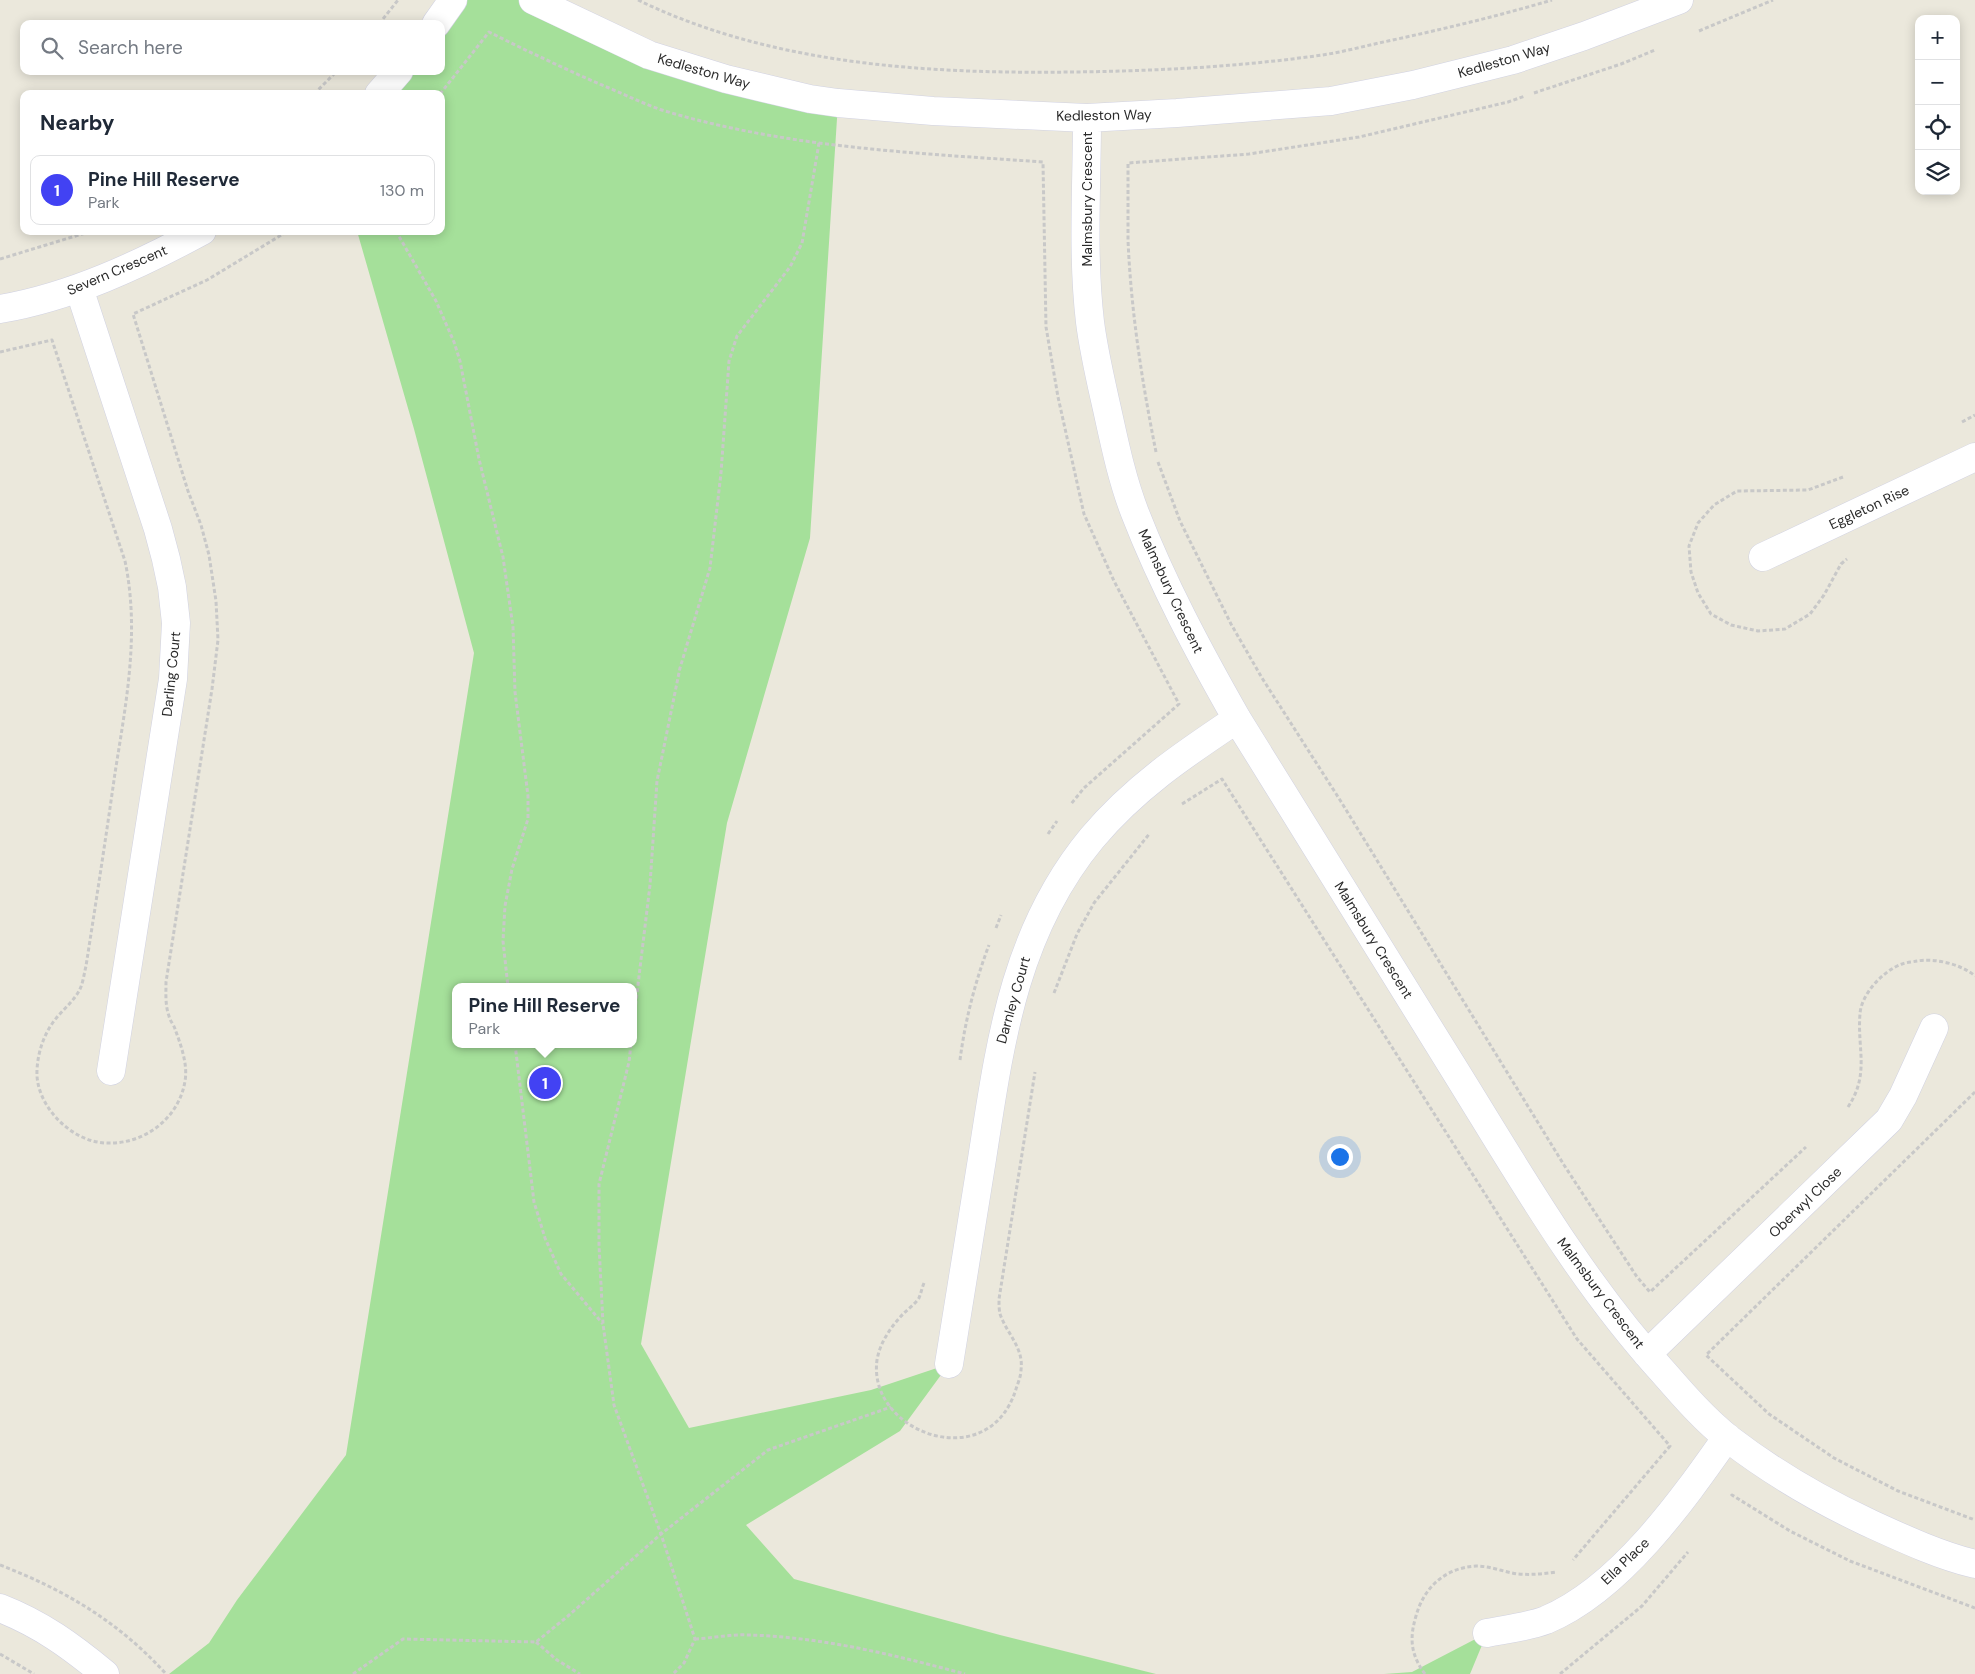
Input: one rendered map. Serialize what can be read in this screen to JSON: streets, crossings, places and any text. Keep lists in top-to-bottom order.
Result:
{
  "streets": {
    "street": [
      "Kedleston Way",
      "Malmsbury Crescent",
      "Severn Crescent",
      "Eggleton Rise",
      "Darling Court",
      "Darnley Court",
      "Oberwyl Close",
      "Ella Place"
    ]
  },
  "crossings": [
    ["Kedleston Way", "Malmsbury Crescent"],
    ["Malmsbury Crescent", "Darnley Court"],
    ["Malmsbury Crescent", "Oberwyl Close"],
    ["Malmsbury Crescent", "Ella Place"],
    ["Severn Crescent", "Darling Court"]
  ],
  "page": {
    "map_buttons": ["+", "−"],
    "search": "Search here",
    "heading": "Nearby",
    "list": [
      {
        "mark": "1",
        "name": "Pine Hill Reserve",
        "note": "Park",
        "value": "130 m"
      }
    ],
    "popup": ["Pine Hill Reserve", "Park"],
    "pins": "1"
  }
}
